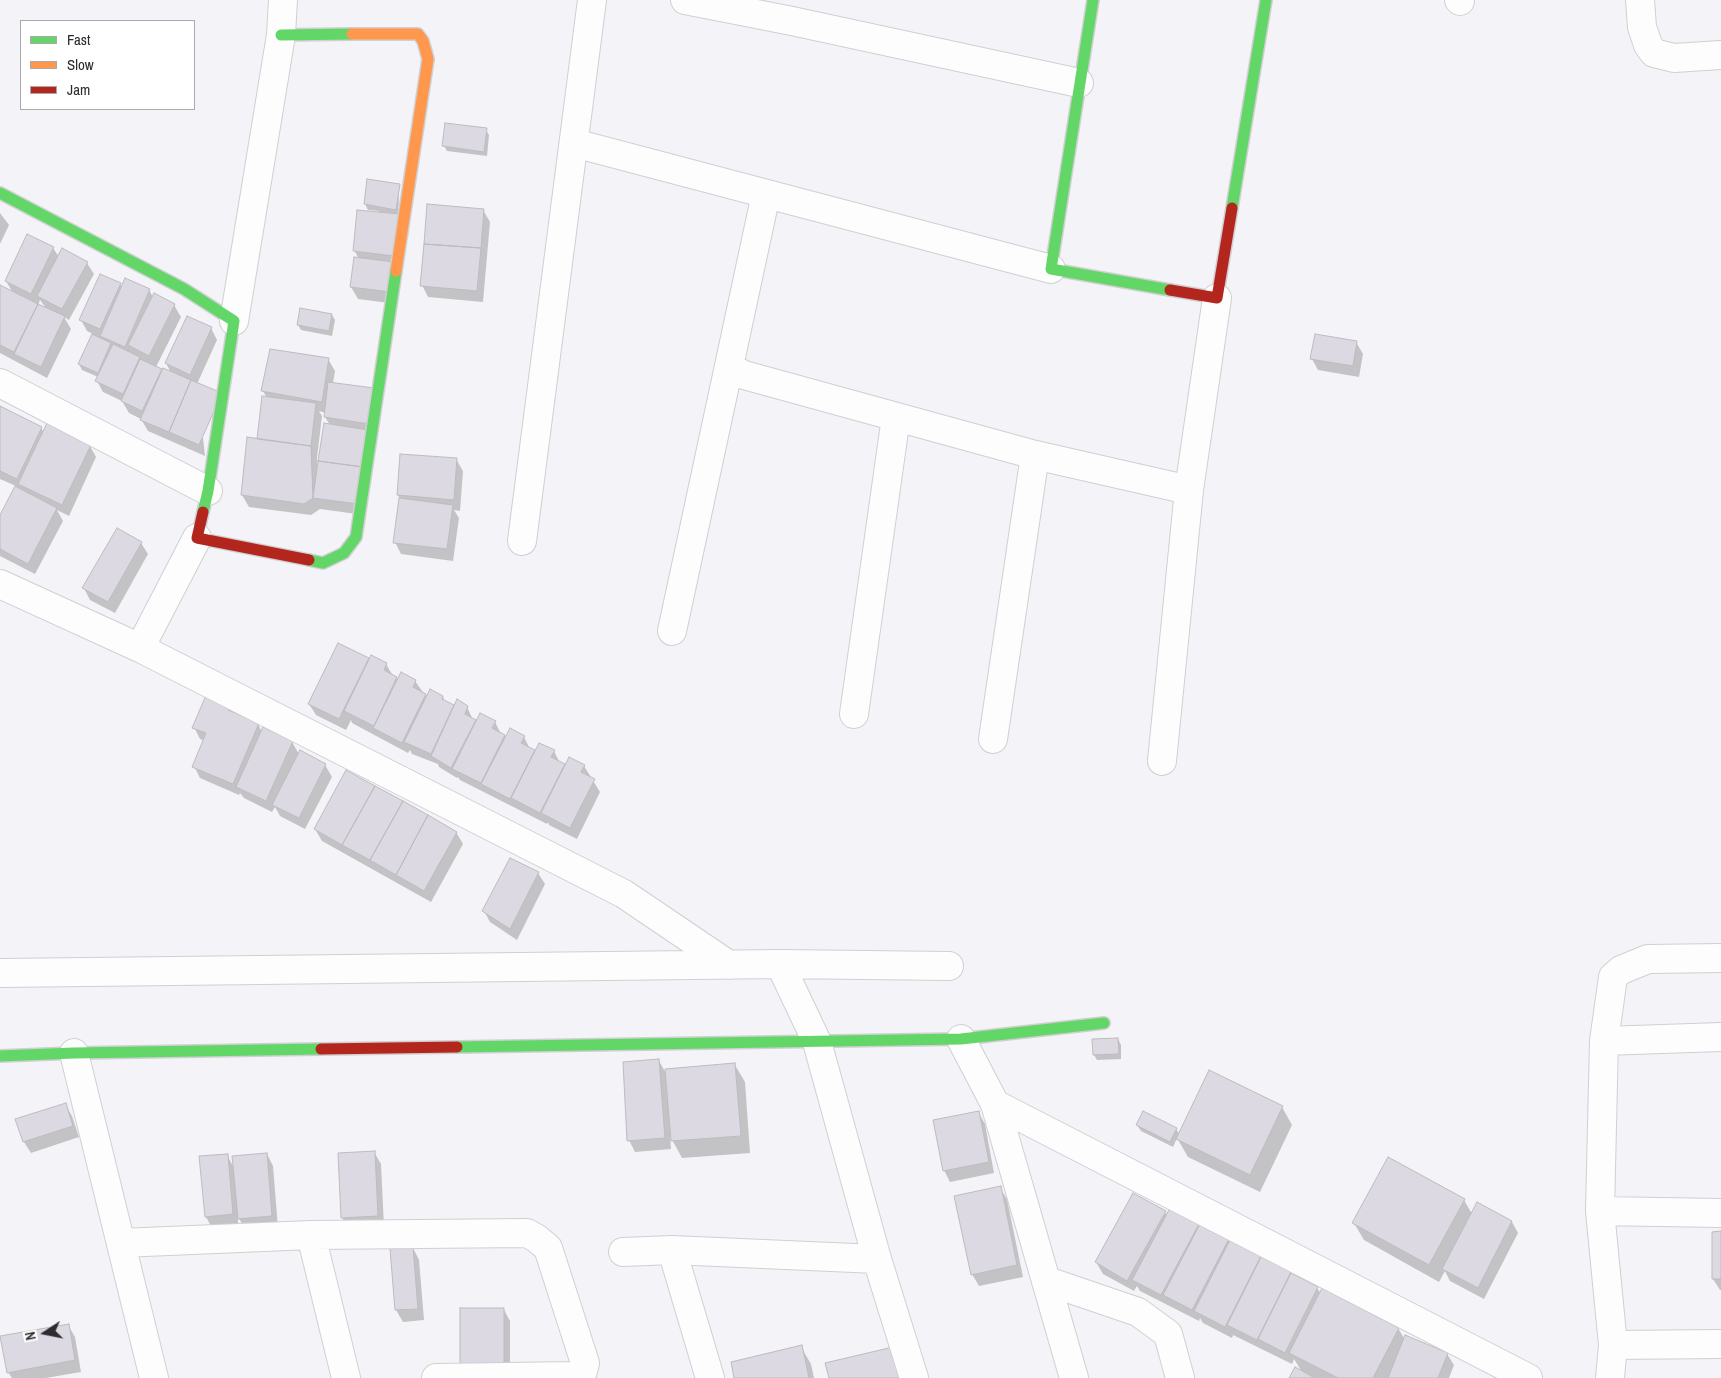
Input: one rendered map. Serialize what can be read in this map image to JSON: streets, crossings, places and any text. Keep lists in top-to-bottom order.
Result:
{
  "legend": ["Fast", "Slow", "Jam"],
  "north": "left"
}
